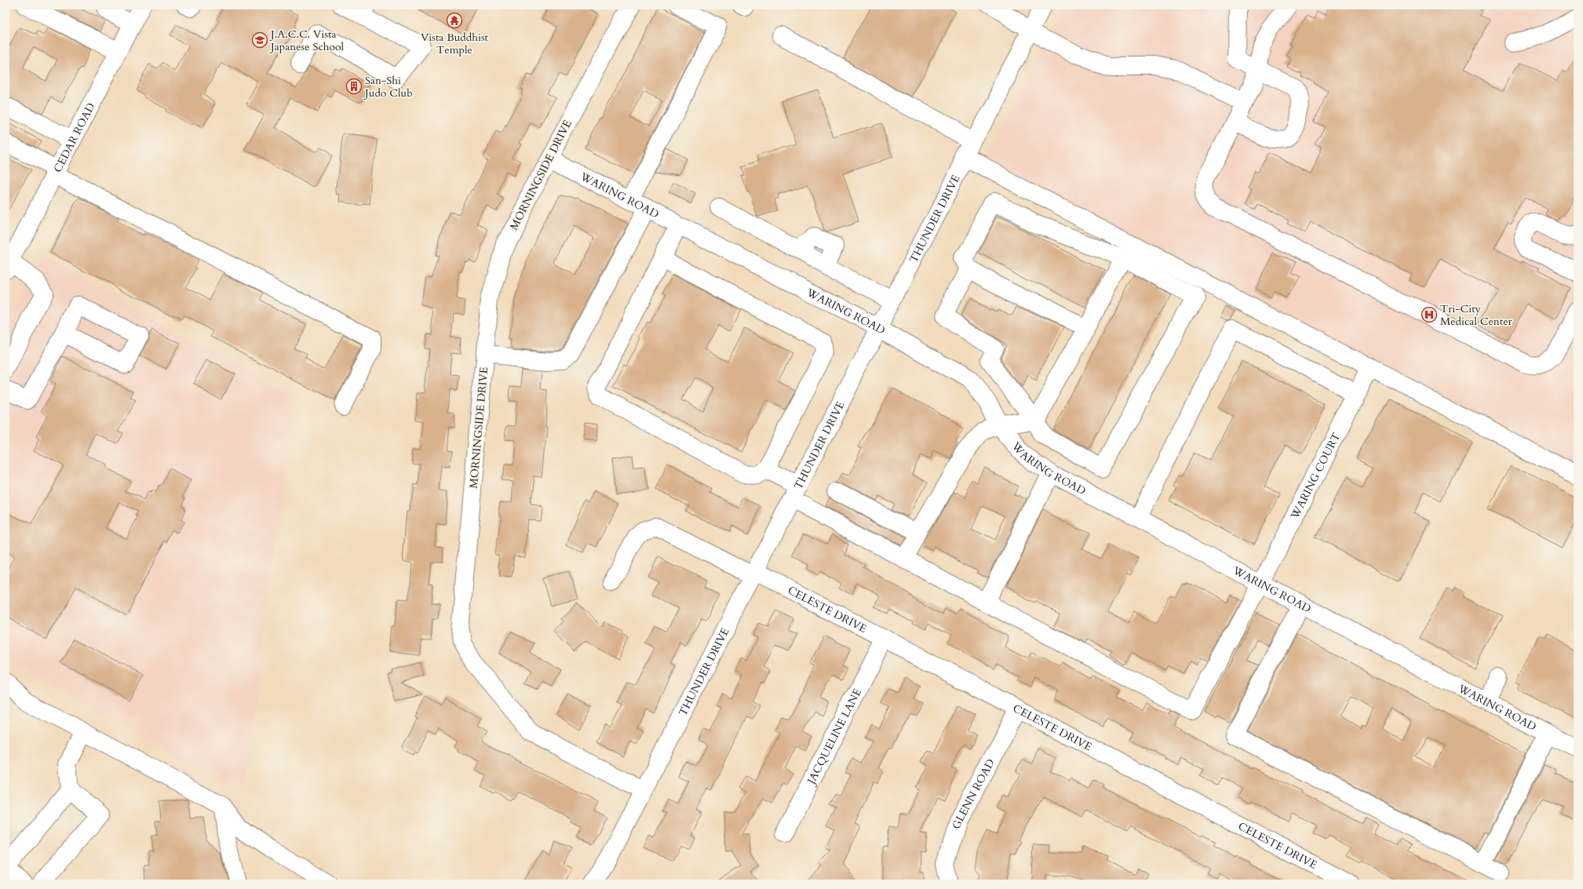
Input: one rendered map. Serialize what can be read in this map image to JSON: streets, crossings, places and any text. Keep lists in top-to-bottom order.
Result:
{
  "streets": {
    "street": [
      "CEDAR ROAD",
      "MORNINGSIDE DRIVE",
      "WARING ROAD",
      "THUNDER DRIVE",
      "WARING COURT",
      "CELESTE DRIVE",
      "JACQUELINE LANE",
      "GLENN ROAD"
    ]
  },
  "crossings": [
    ["MORNINGSIDE DRIVE", "WARING ROAD"],
    ["MORNINGSIDE DRIVE", "THUNDER DRIVE"],
    ["WARING ROAD", "THUNDER DRIVE"],
    ["WARING ROAD", "WARING COURT"],
    ["THUNDER DRIVE", "CELESTE DRIVE"],
    ["CELESTE DRIVE", "JACQUELINE LANE"],
    ["CELESTE DRIVE", "GLENN ROAD"]
  ],
  "places": {
    "temple": ["Vista Buddhist Temple"],
    "school or university": ["J.A.C.C. Vista Japanese School"],
    "building": ["San-Shi Judo Club"],
    "hospital": ["Tri-City Medical Center"]
  }
}
